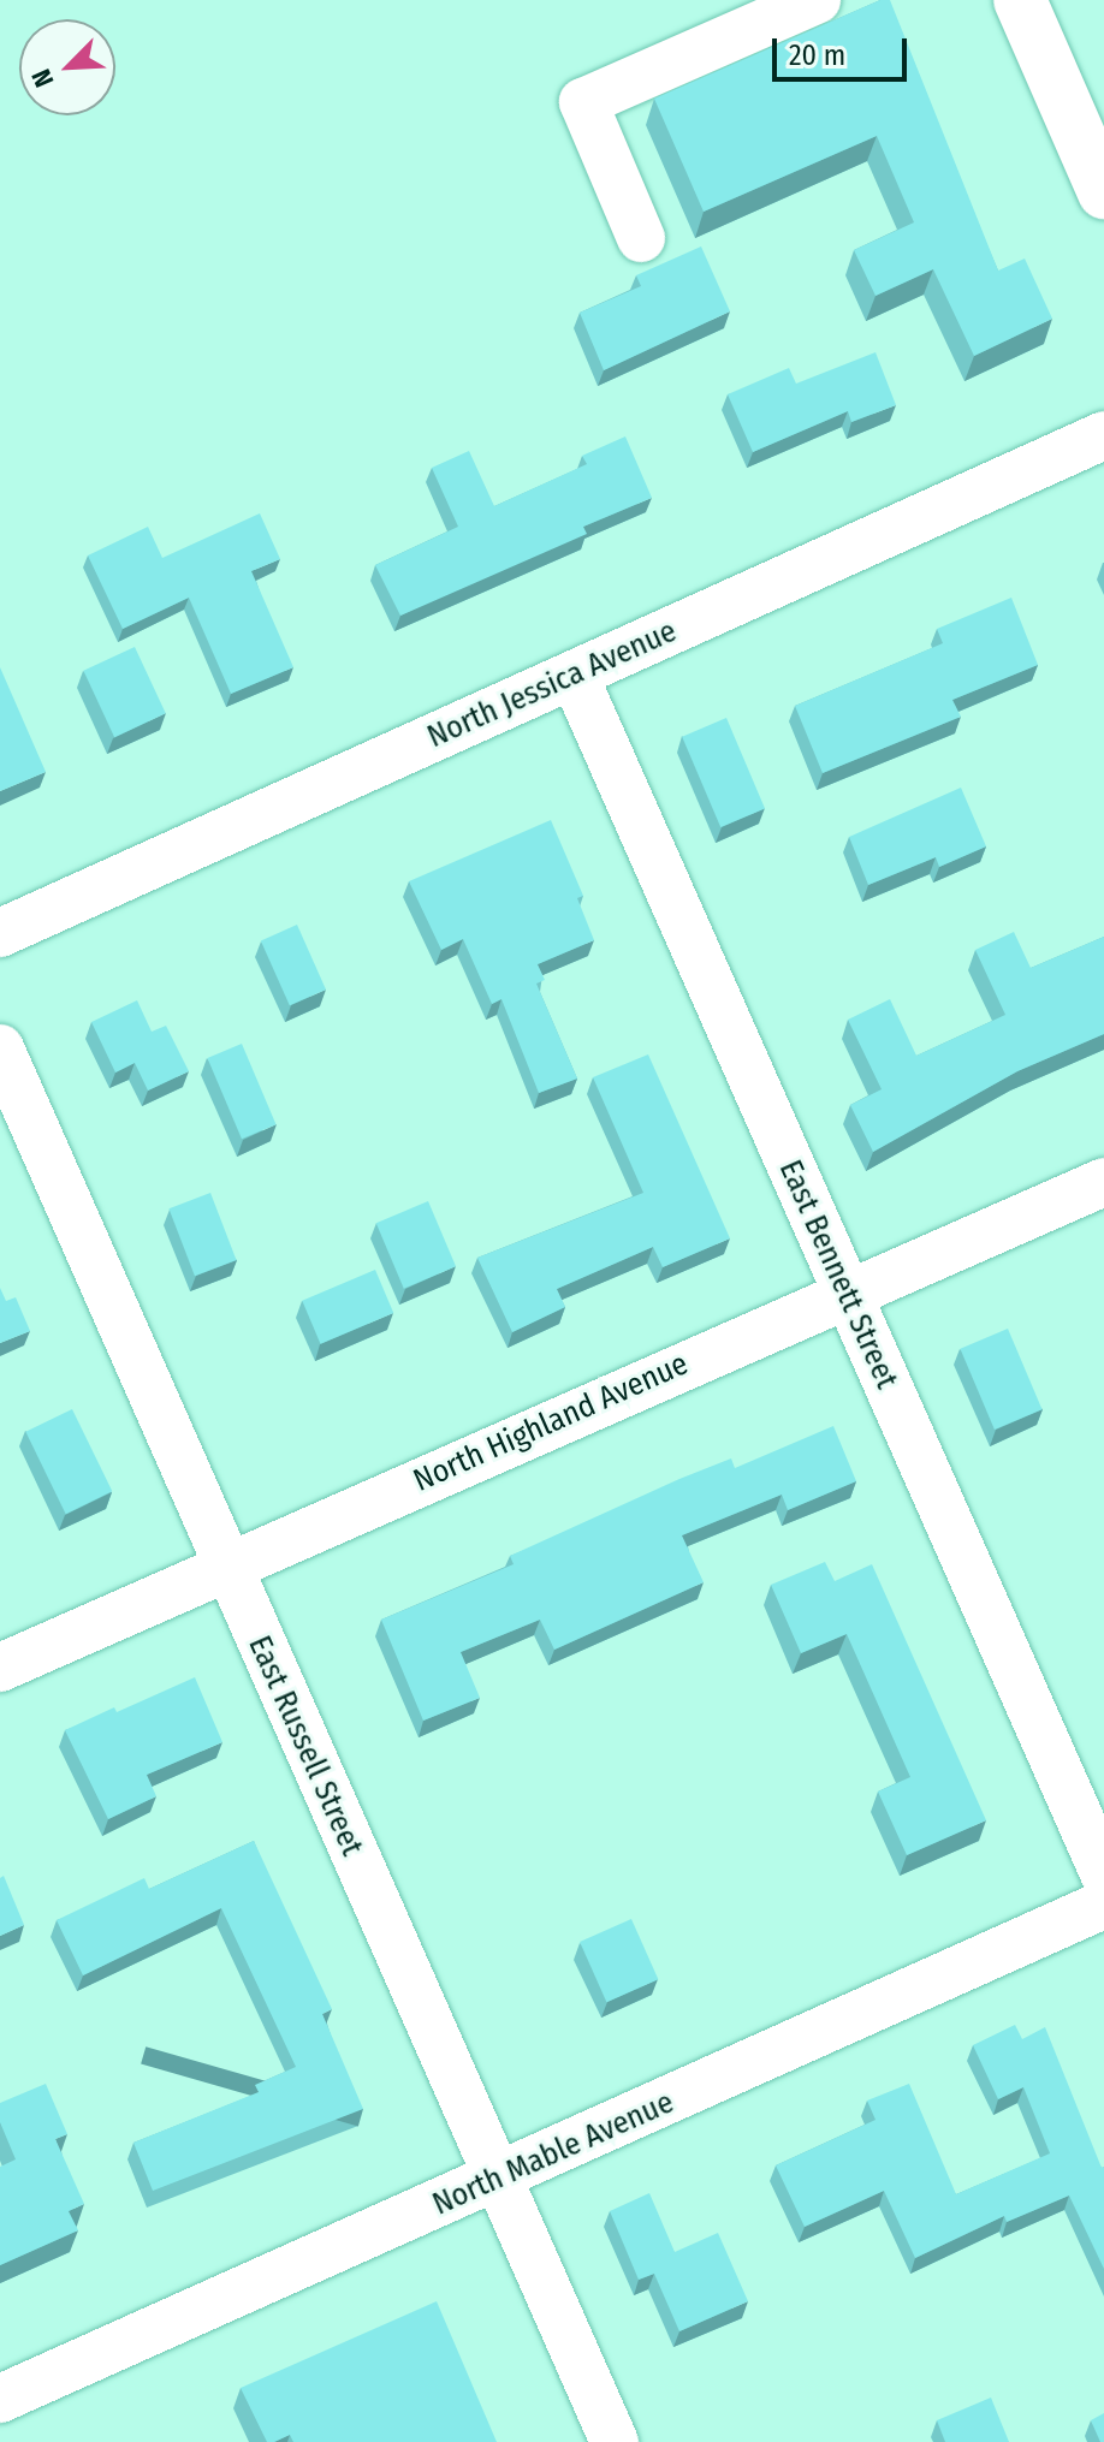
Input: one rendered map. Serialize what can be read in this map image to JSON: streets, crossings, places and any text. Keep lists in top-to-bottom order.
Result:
{
  "streets": {
    "street": [
      "North Jessica Avenue",
      "East Bennett Street",
      "North Highland Avenue",
      "East Russell Street",
      "North Mable Avenue"
    ]
  },
  "crossings": [
    ["North Jessica Avenue", "East Bennett Street"],
    ["East Bennett Street", "North Highland Avenue"],
    ["North Highland Avenue", "East Russell Street"],
    ["East Russell Street", "North Mable Avenue"]
  ],
  "scale_bar": "20 m",
  "north": "bottom left"
}
